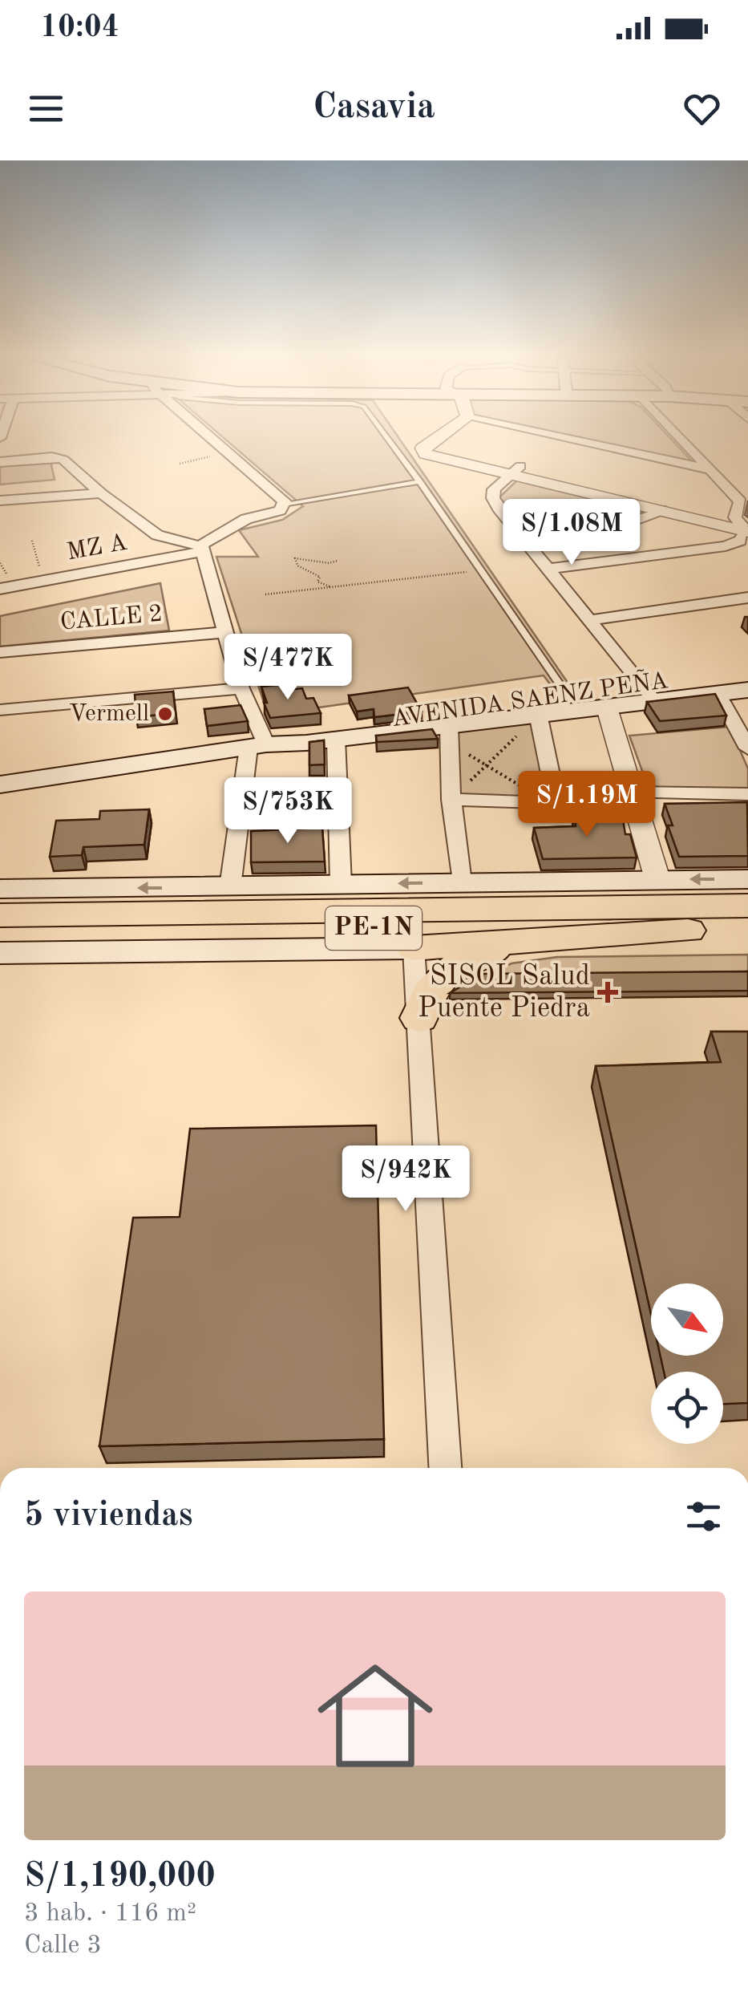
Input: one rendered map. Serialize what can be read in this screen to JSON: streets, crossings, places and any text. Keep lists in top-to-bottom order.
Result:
{
  "streets": {
    "highway": ["PE-1N"],
    "main road": ["AVENIDA SAENZ PEÑA"],
    "street": ["MZ A", "CALLE 2"]
  },
  "places": {
    "other": ["Vermell"],
    "health": ["SISOL Salud Puente Piedra"]
  },
  "north": "bottom right",
  "page": {
    "status": "10:04",
    "header": "Casavia",
    "price": [
      "S/1.08M",
      "S/477K",
      "S/1.19M",
      "S/753K",
      "S/942K"
    ],
    "heading": "5 viviendas",
    "list": [
      {
        "name": "S/1,190,000",
        "note": "3 hab. · 116 m² · Calle 3"
      }
    ]
  }
}
